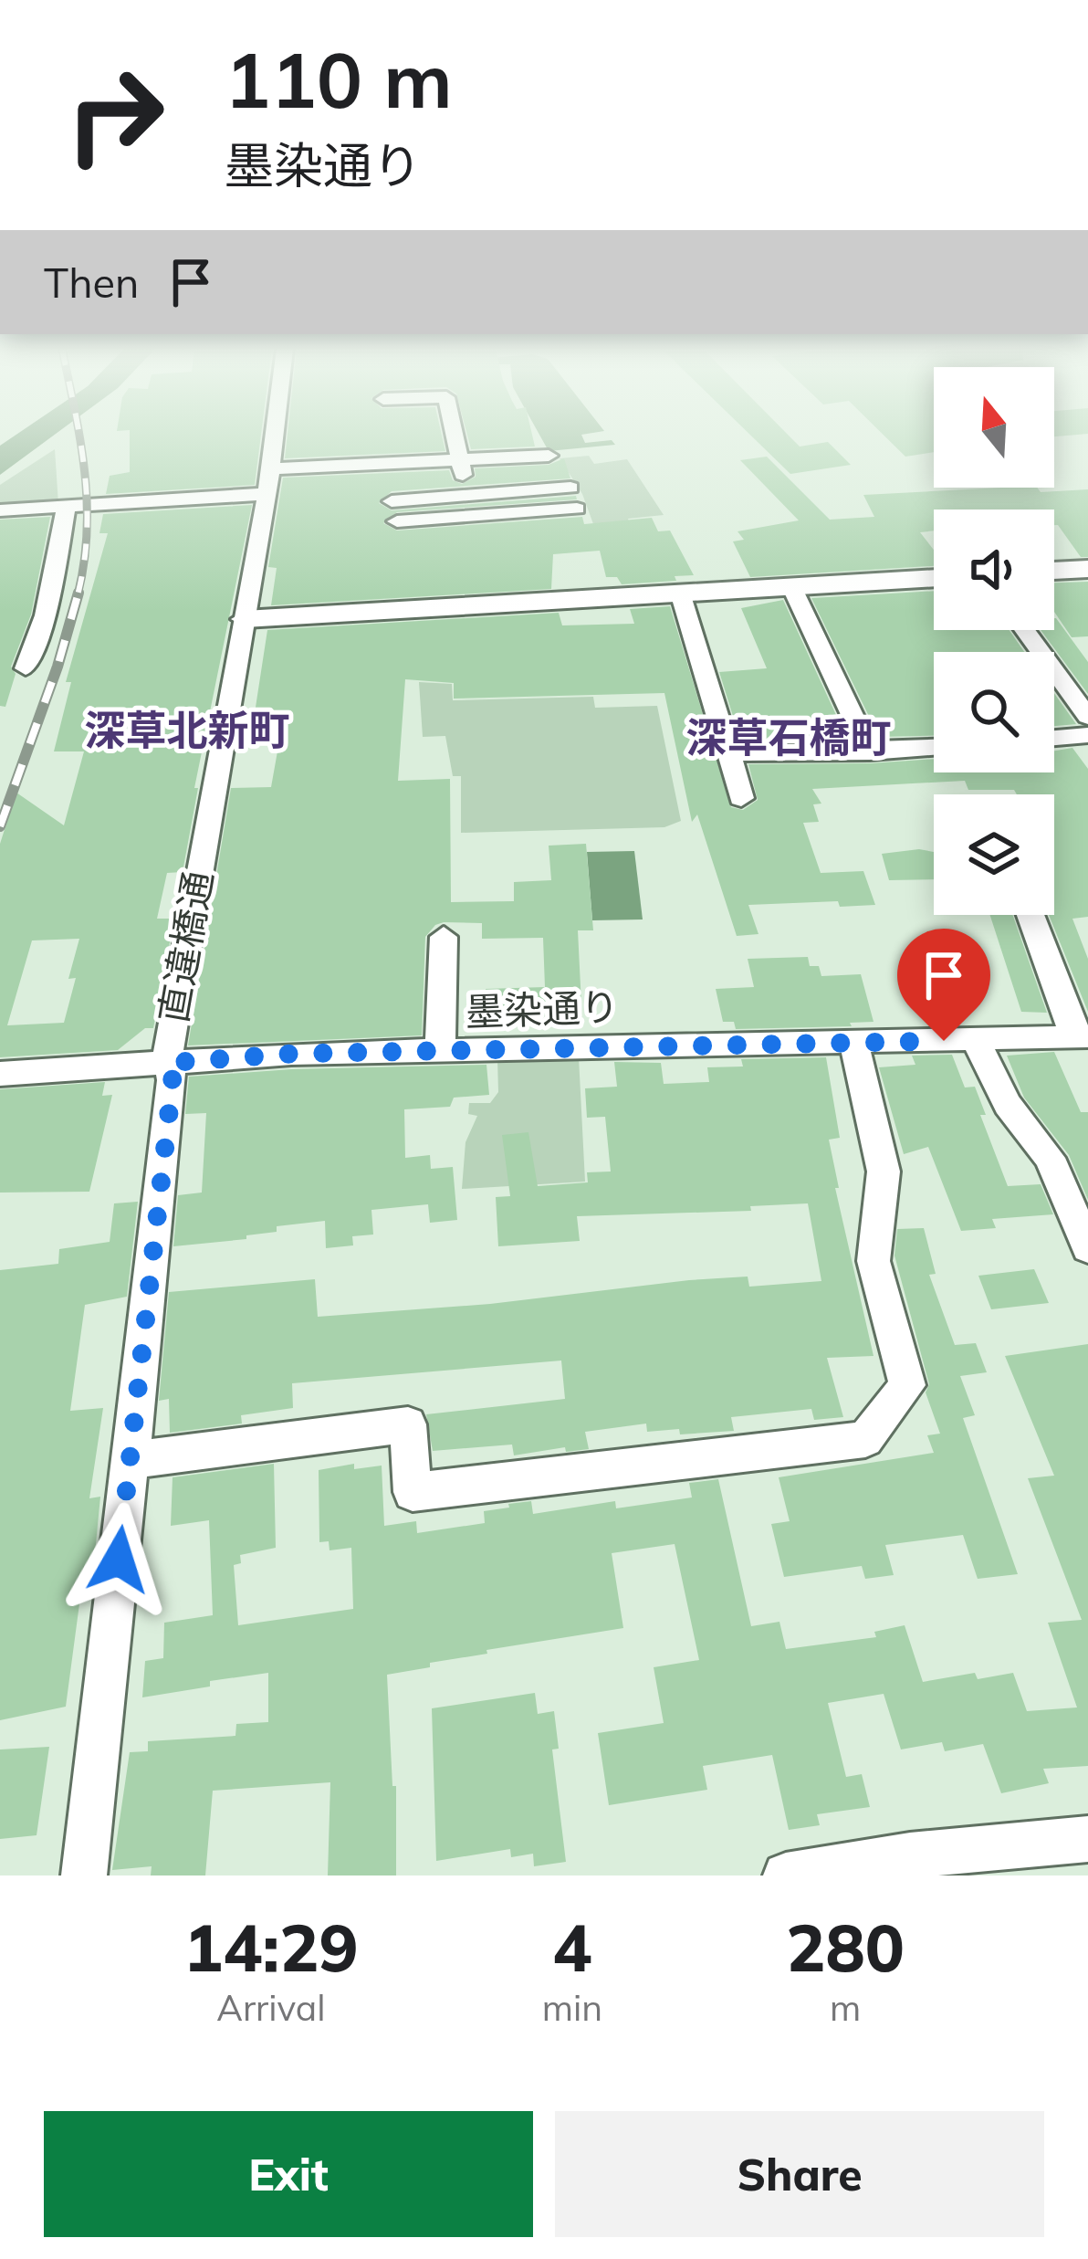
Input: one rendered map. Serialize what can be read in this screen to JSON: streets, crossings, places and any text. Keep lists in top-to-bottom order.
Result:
{
  "streets": {
    "street": ["直違橋通", "墨染通り"]
  },
  "crossings": [
    ["直違橋通", "墨染通り"]
  ],
  "districts": ["深草北新町", "深草石橋町"],
  "north": "top",
  "page": {
    "turn": ["110 m", "墨染通り"],
    "then": "Then",
    "eta": [
      "14:29",
      "Arrival",
      "4",
      "min",
      "280",
      "m"
    ],
    "buttons": ["Exit", "Share"]
  }
}
